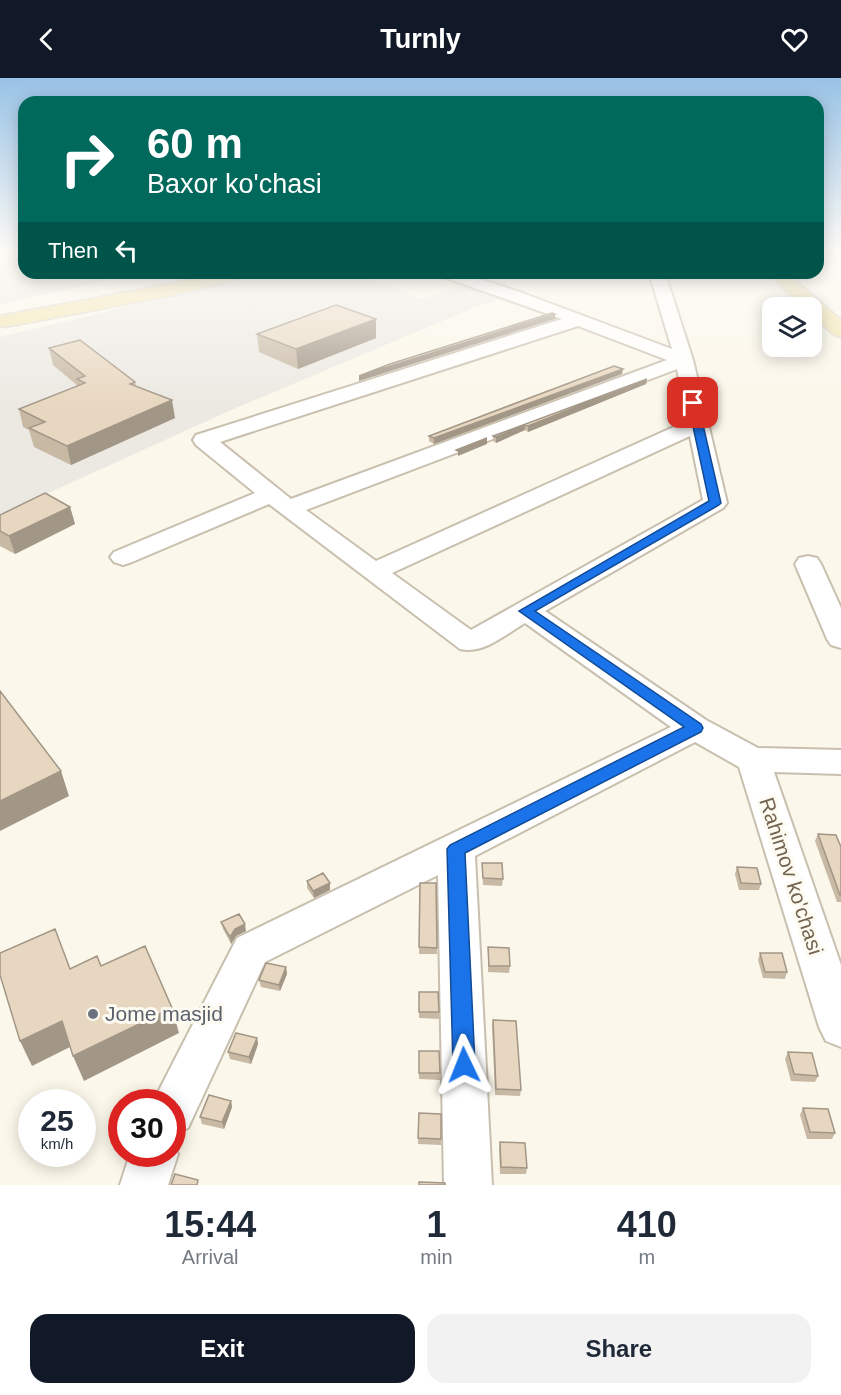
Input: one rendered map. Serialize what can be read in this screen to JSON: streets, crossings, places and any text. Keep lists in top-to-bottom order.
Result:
{
  "streets": {
    "street": ["Rahimov ko'chasi"]
  },
  "places": ["Jome masjid"],
  "page": {
    "header": "Turnly",
    "turn": ["60 m", "Baxor ko'chasi"],
    "then": "Then",
    "speed": "25 km/h",
    "limit": "30",
    "eta": [
      "15:44",
      "Arrival",
      "1",
      "min",
      "410",
      "m"
    ],
    "buttons": ["Exit", "Share"]
  }
}
